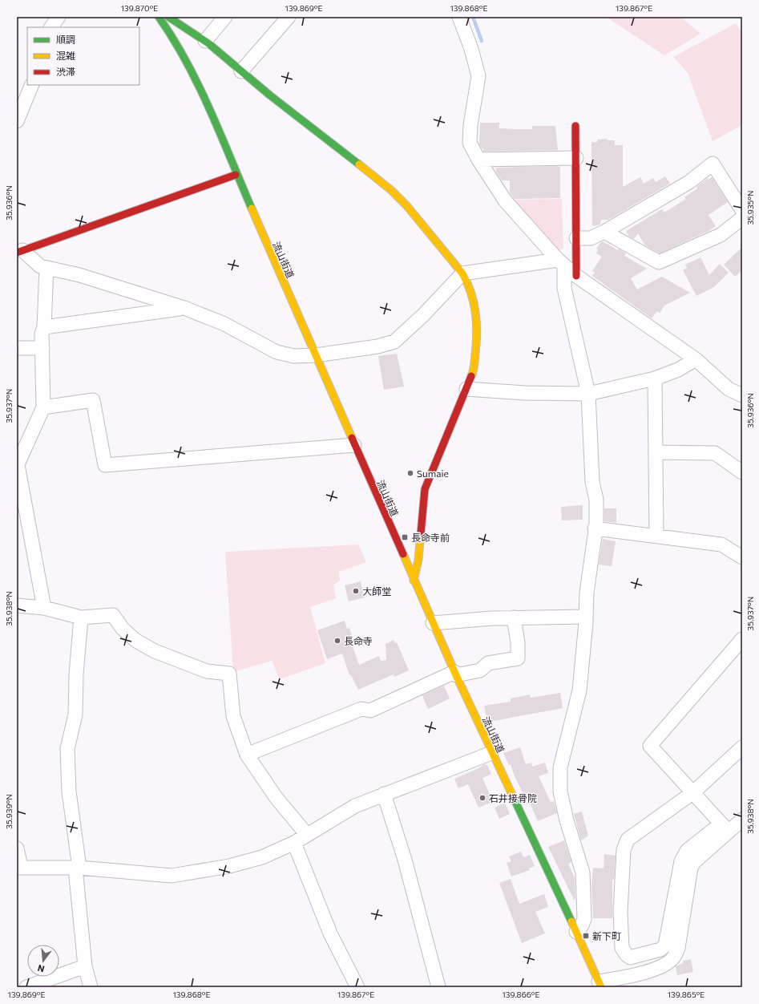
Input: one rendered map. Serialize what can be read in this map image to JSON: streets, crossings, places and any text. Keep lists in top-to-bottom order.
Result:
{
  "streets": {
    "street": ["流山街道"]
  },
  "places": {
    "other": [
      "Sumaie",
      "大師堂",
      "長命寺",
      "石井接骨院"
    ],
    "transit": ["長命寺前", "新下町"]
  },
  "legend": ["順調", "混雑", "渋滞"],
  "north": "bottom",
  "coordinates": [
    "139.870°E",
    "139.869°E",
    "139.868°E",
    "139.867°E",
    "35.936°N",
    "35.935°N",
    "35.937°N",
    "35.938°N",
    "35.939°N",
    "139.866°E",
    "139.865°E"
  ]
}
